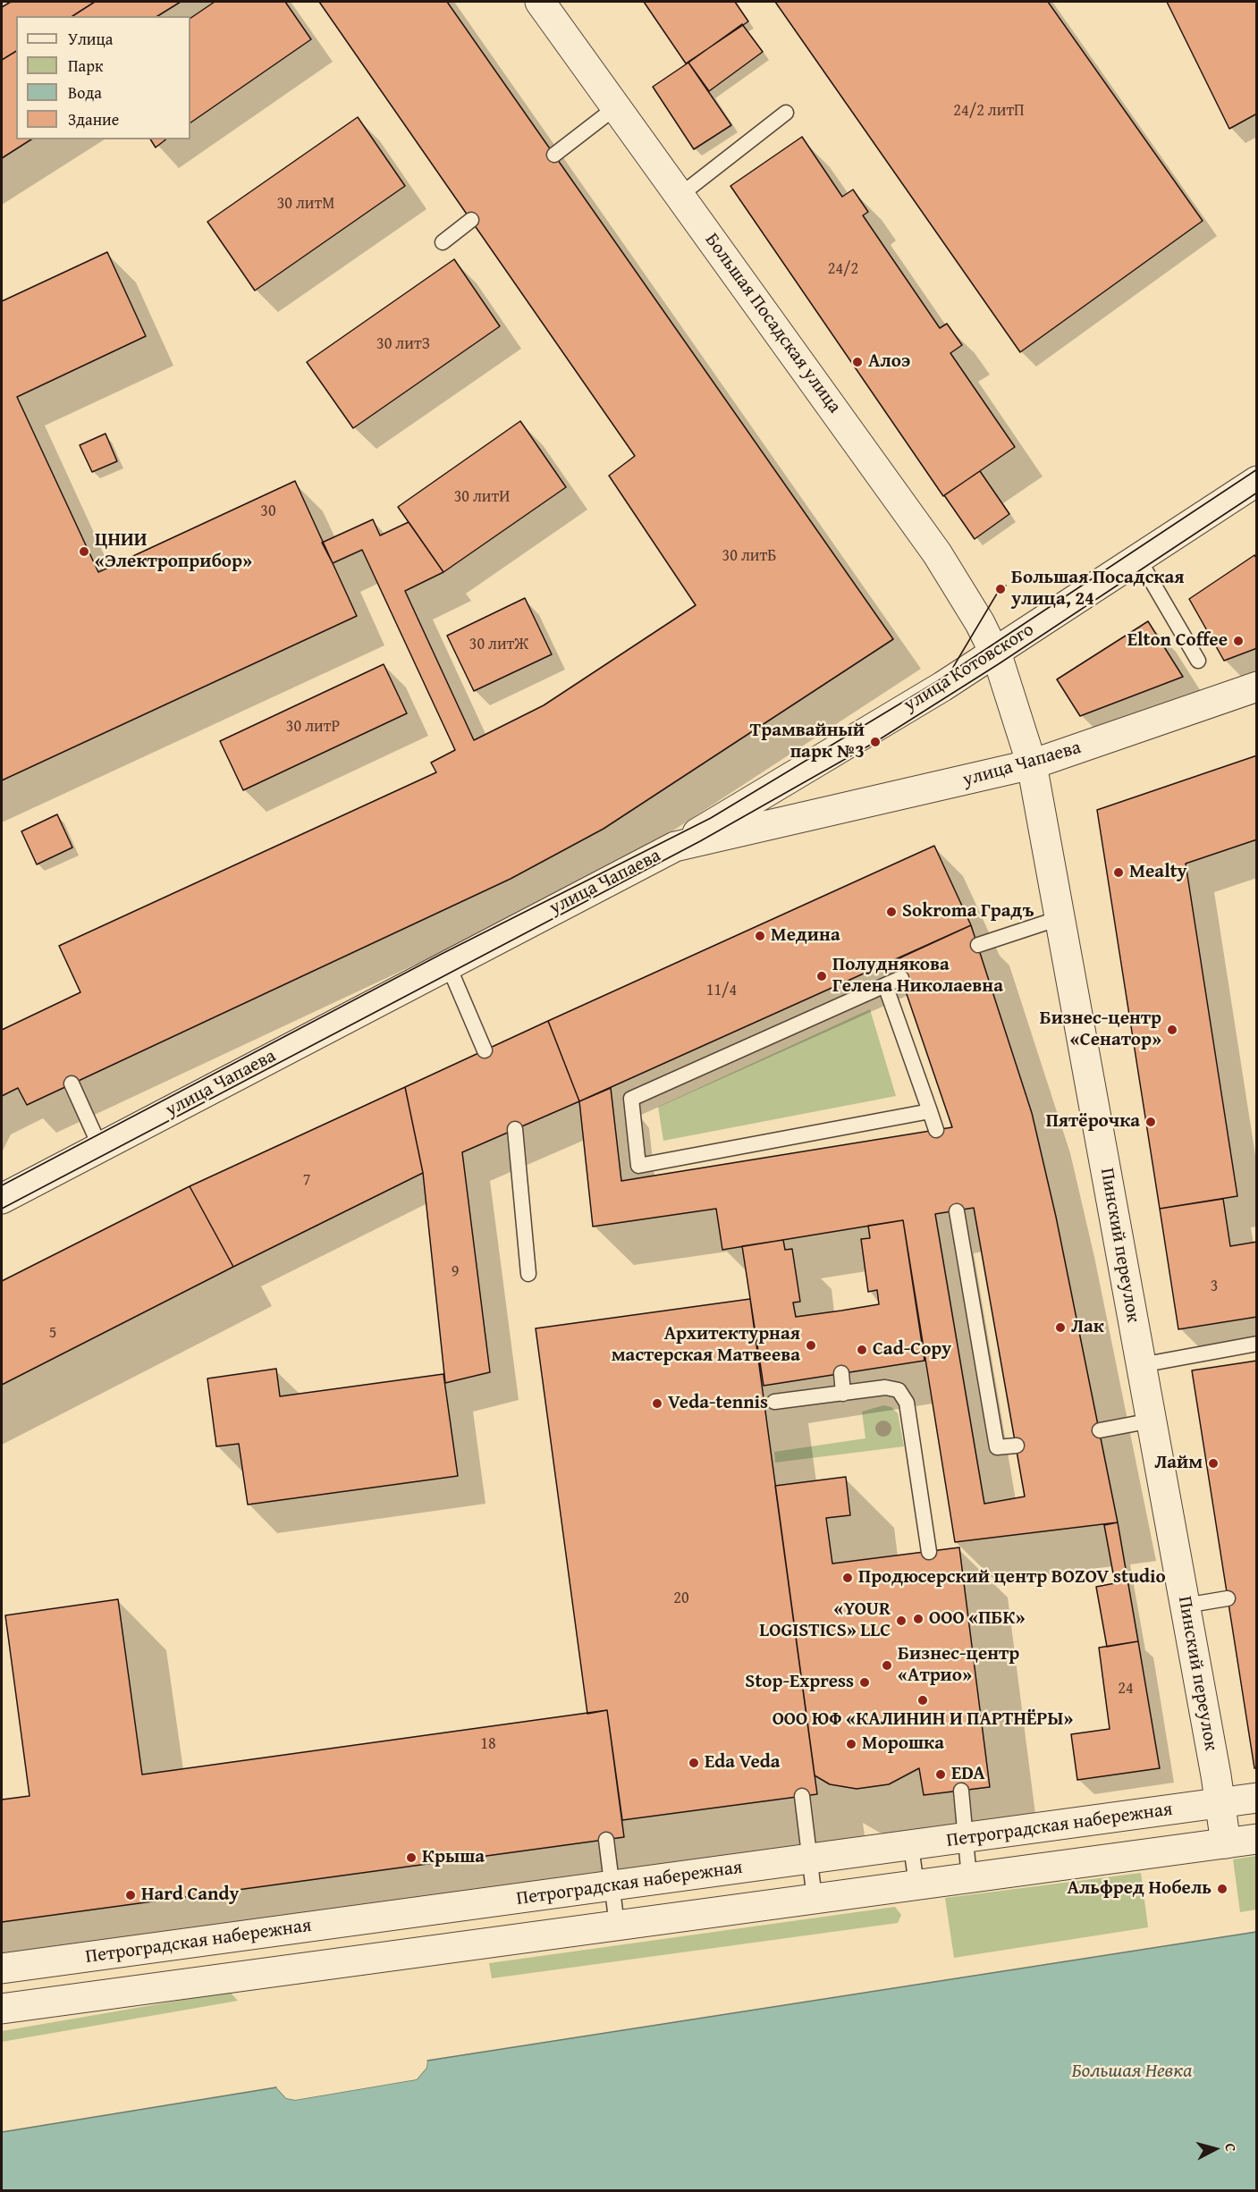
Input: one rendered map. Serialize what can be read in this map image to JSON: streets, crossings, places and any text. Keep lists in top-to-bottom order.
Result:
{
  "streets": {
    "street": [
      "Большая Посадская улица",
      "улица Котовского",
      "улица Чапаева",
      "Пинский переулок",
      "Петроградская набережная"
    ]
  },
  "crossings": [
    ["Большая Посадская улица", "улица Котовского"],
    ["Большая Посадская улица", "Пинский переулок"],
    ["улица Котовского", "улица Чапаева"],
    ["улица Котовского", "Пинский переулок"],
    ["улица Чапаева", "Пинский переулок"],
    ["Пинский переулок", "Петроградская набережная"]
  ],
  "water": ["Большая Невка"],
  "places": [
    "Алоэ",
    "ЦНИИ «Электроприбор»",
    "Большая Посадская улица, 24",
    "Elton Coffee",
    "Трамвайный парк №3",
    "Mealty",
    "Sokroma Градъ",
    "Медина",
    "Полуднякова Гелена Николаевна",
    "Бизнес-центр «Сенатор»",
    "Пятёрочка",
    "Лак",
    "Архитектурная мастерская Матвеева",
    "Cad-Copy",
    "Veda-tennis",
    "Лайм",
    "Продюсерский центр BOZOV studio",
    "ООО «ПБК»",
    "«YOUR LOGISTICS» LLC",
    "Бизнес-центр «Атрио»",
    "Stop-Express",
    "ООО ЮФ «КАЛИНИН И ПАРТНЁРЫ»",
    "Морошка",
    "Eda Veda",
    "EDA",
    "Крыша",
    "Альфред Нобель",
    "Hard Candy"
  ],
  "house_numbers": [
    "24/2 литП",
    "30 литМ",
    "24/2",
    "30 литЗ",
    "30 литИ",
    "30",
    "30 литБ",
    "30 литЖ",
    "30 литР",
    "11/4",
    "7",
    "9",
    "3",
    "5",
    "20",
    "24",
    "18"
  ],
  "legend": [
    "Улица",
    "Парк",
    "Вода",
    "Здание"
  ],
  "north": "right"
}
